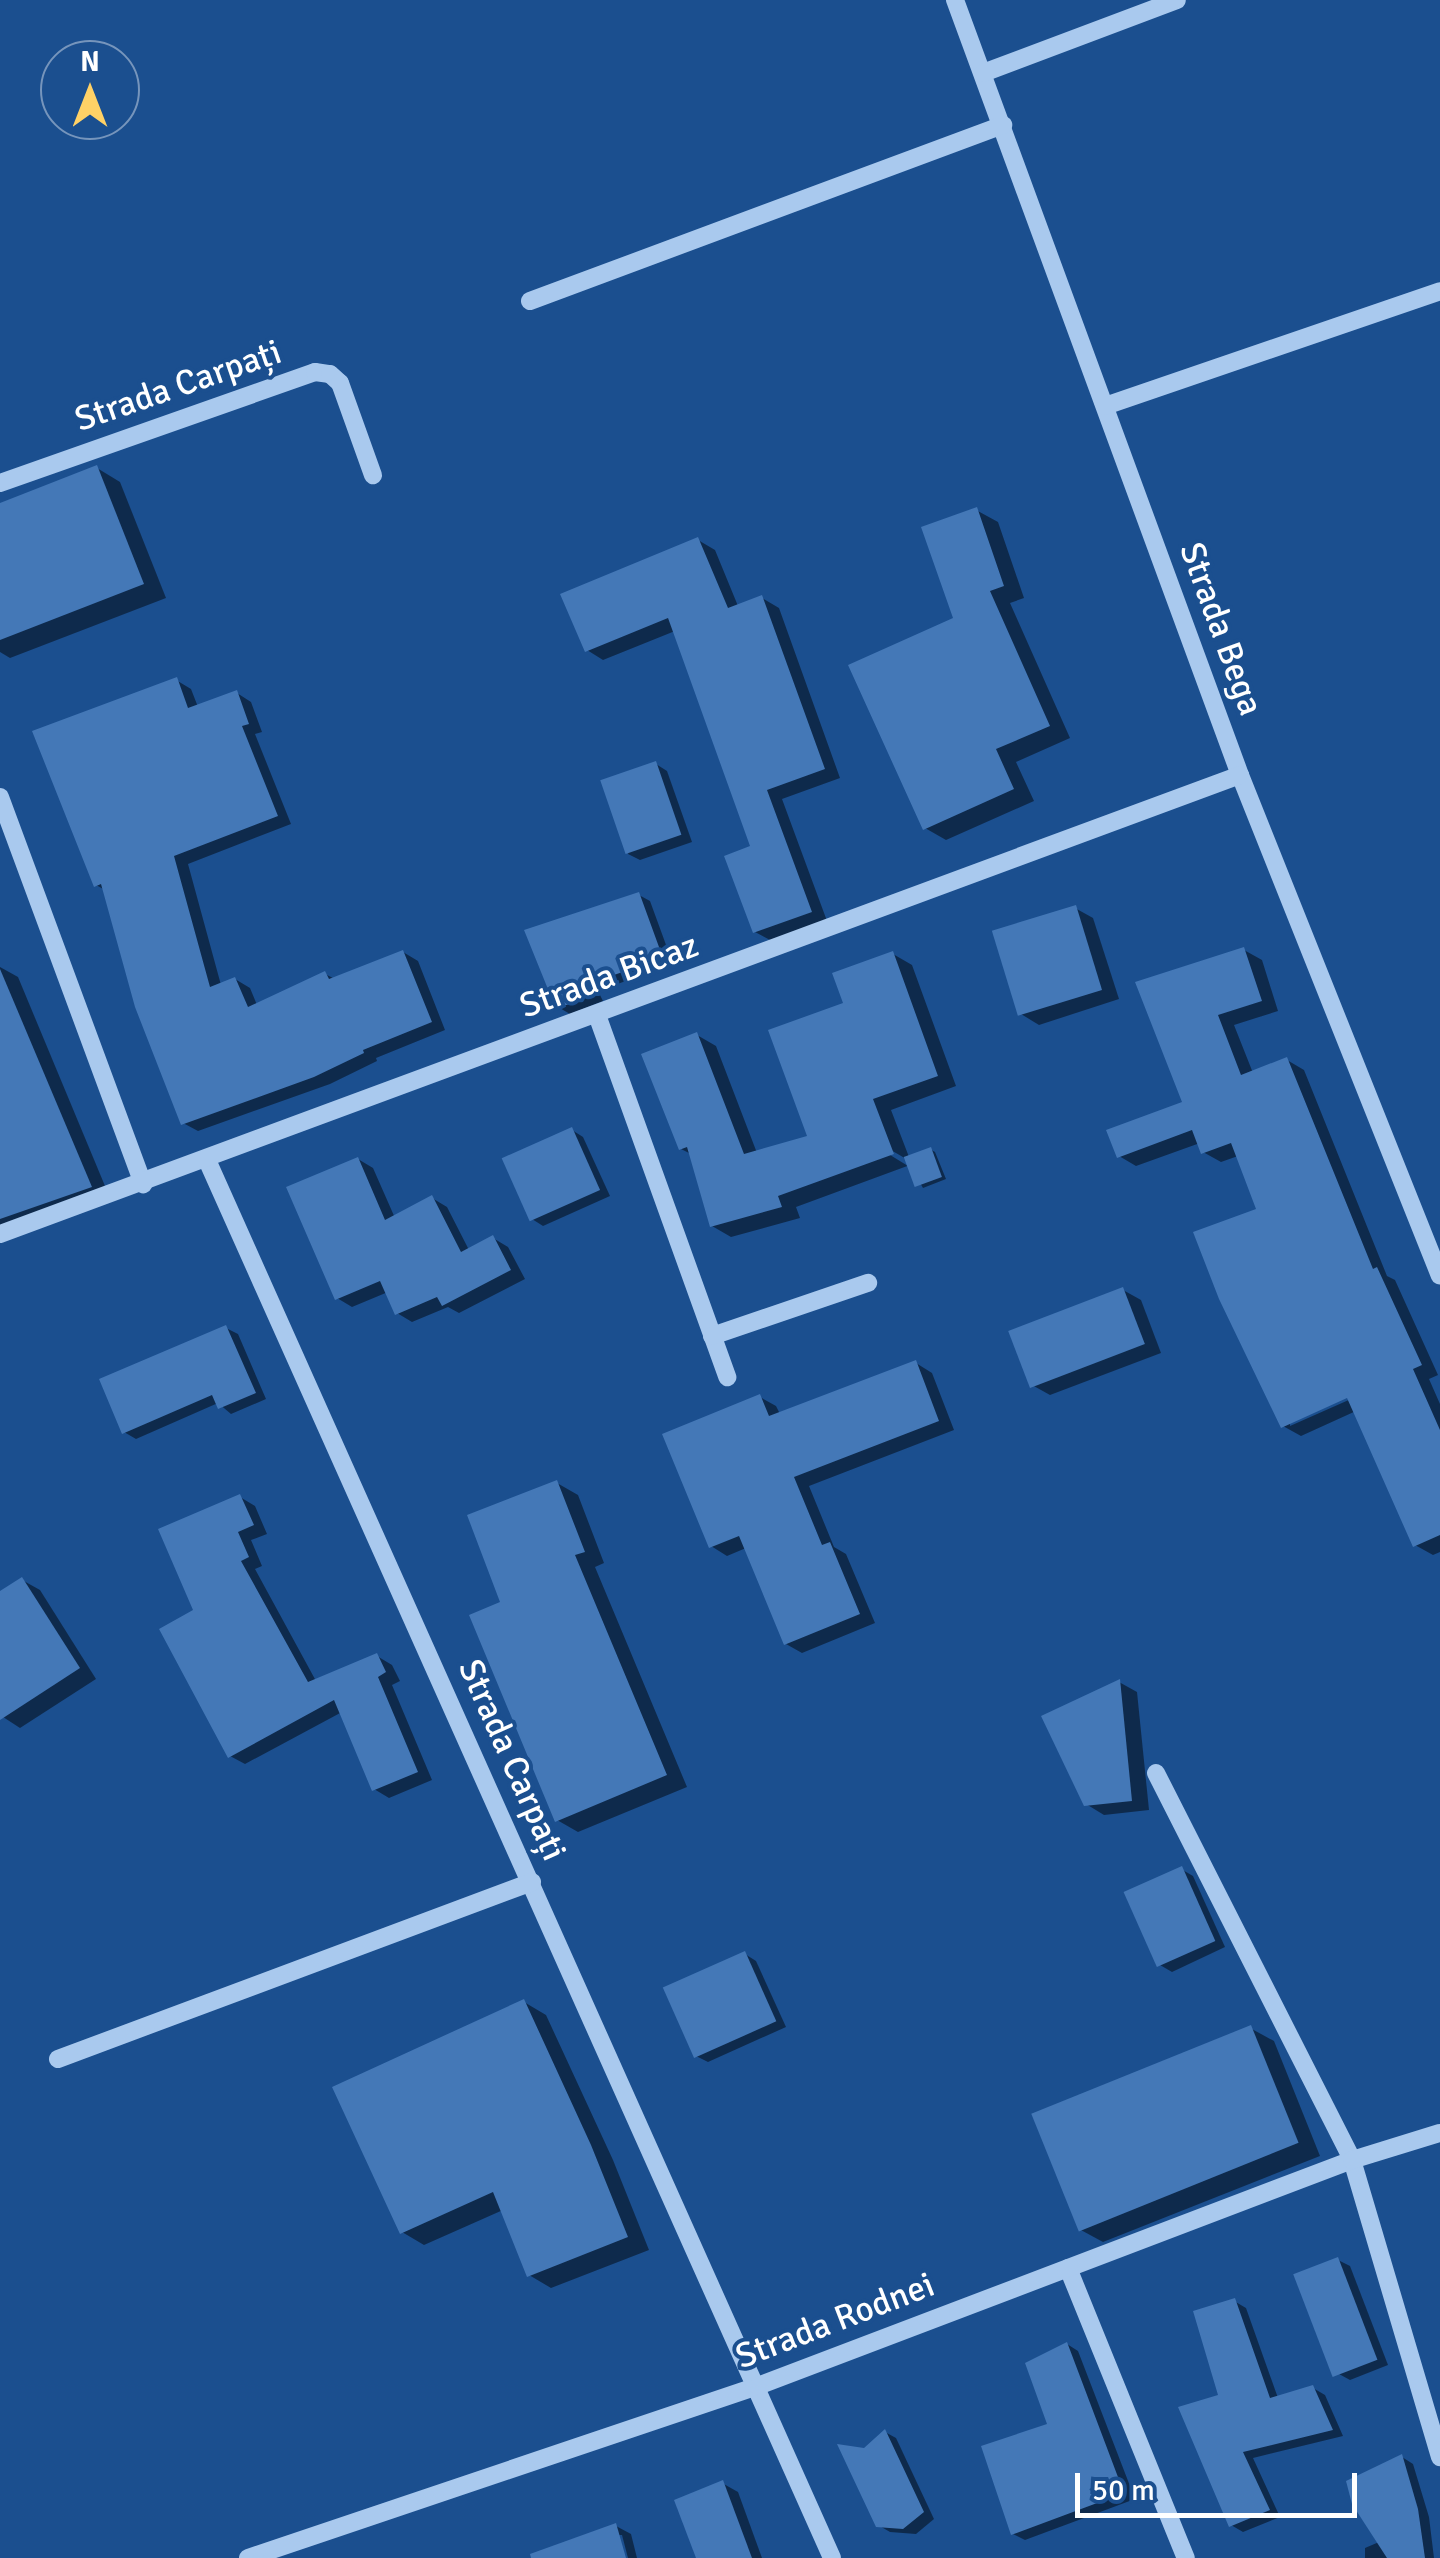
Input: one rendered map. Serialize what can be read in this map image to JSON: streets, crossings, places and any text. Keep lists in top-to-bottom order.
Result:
{
  "streets": {
    "street": [
      "Strada Carpați",
      "Strada Bega",
      "Strada Bicaz",
      "Strada Rodnei"
    ]
  },
  "crossings": [
    ["Strada Carpați", "Strada Bicaz"],
    ["Strada Carpați", "Strada Rodnei"],
    ["Strada Bega", "Strada Bicaz"]
  ],
  "scale_bar": "50 m",
  "north": "top"
}
